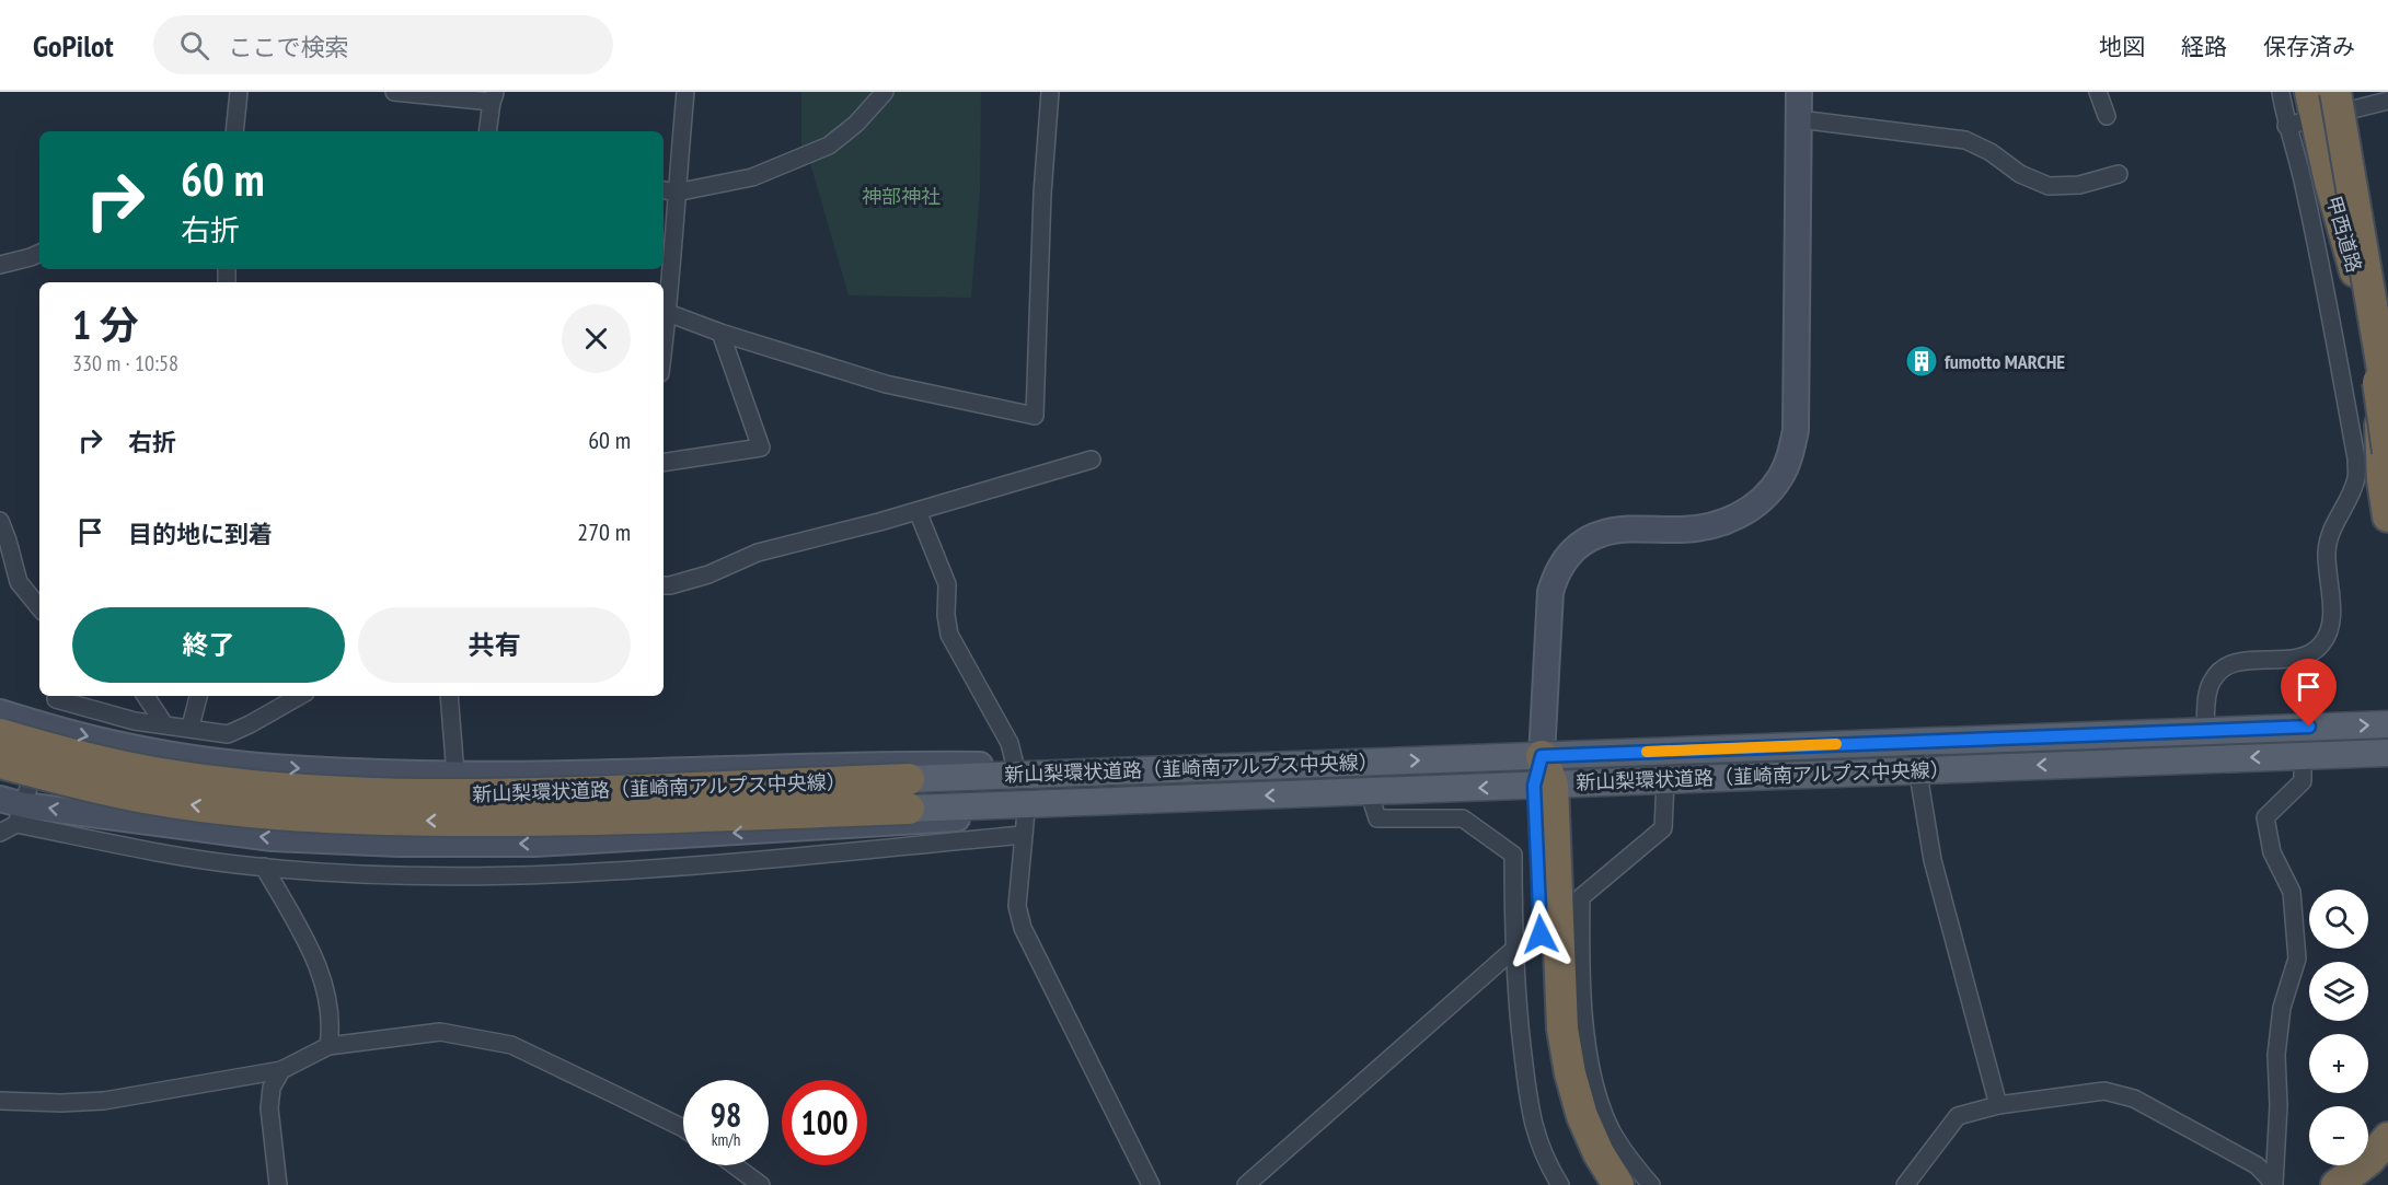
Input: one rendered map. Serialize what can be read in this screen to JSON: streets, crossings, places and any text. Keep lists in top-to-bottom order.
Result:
{
  "streets": {
    "highway": ["甲西道路", "新山梨環状道路（韮崎南アルプス中央線）"]
  },
  "parks": ["神部神社"],
  "places": {
    "building": ["fumotto MARCHE"]
  },
  "page": {
    "header": "GoPilot",
    "search": "ここで検索",
    "nav": ["地図", "経路", "保存済み"],
    "turn": ["60 m", "右折"],
    "heading": ["1 分", "330 m · 10:58"],
    "list": [
      {
        "name": "右折",
        "value": "60 m"
      },
      {
        "name": "目的地に到着",
        "value": "270 m"
      }
    ],
    "buttons": ["終了", "共有"],
    "map_buttons": ["+", "−"],
    "speed": "98 km/h",
    "limit": "100"
  }
}
